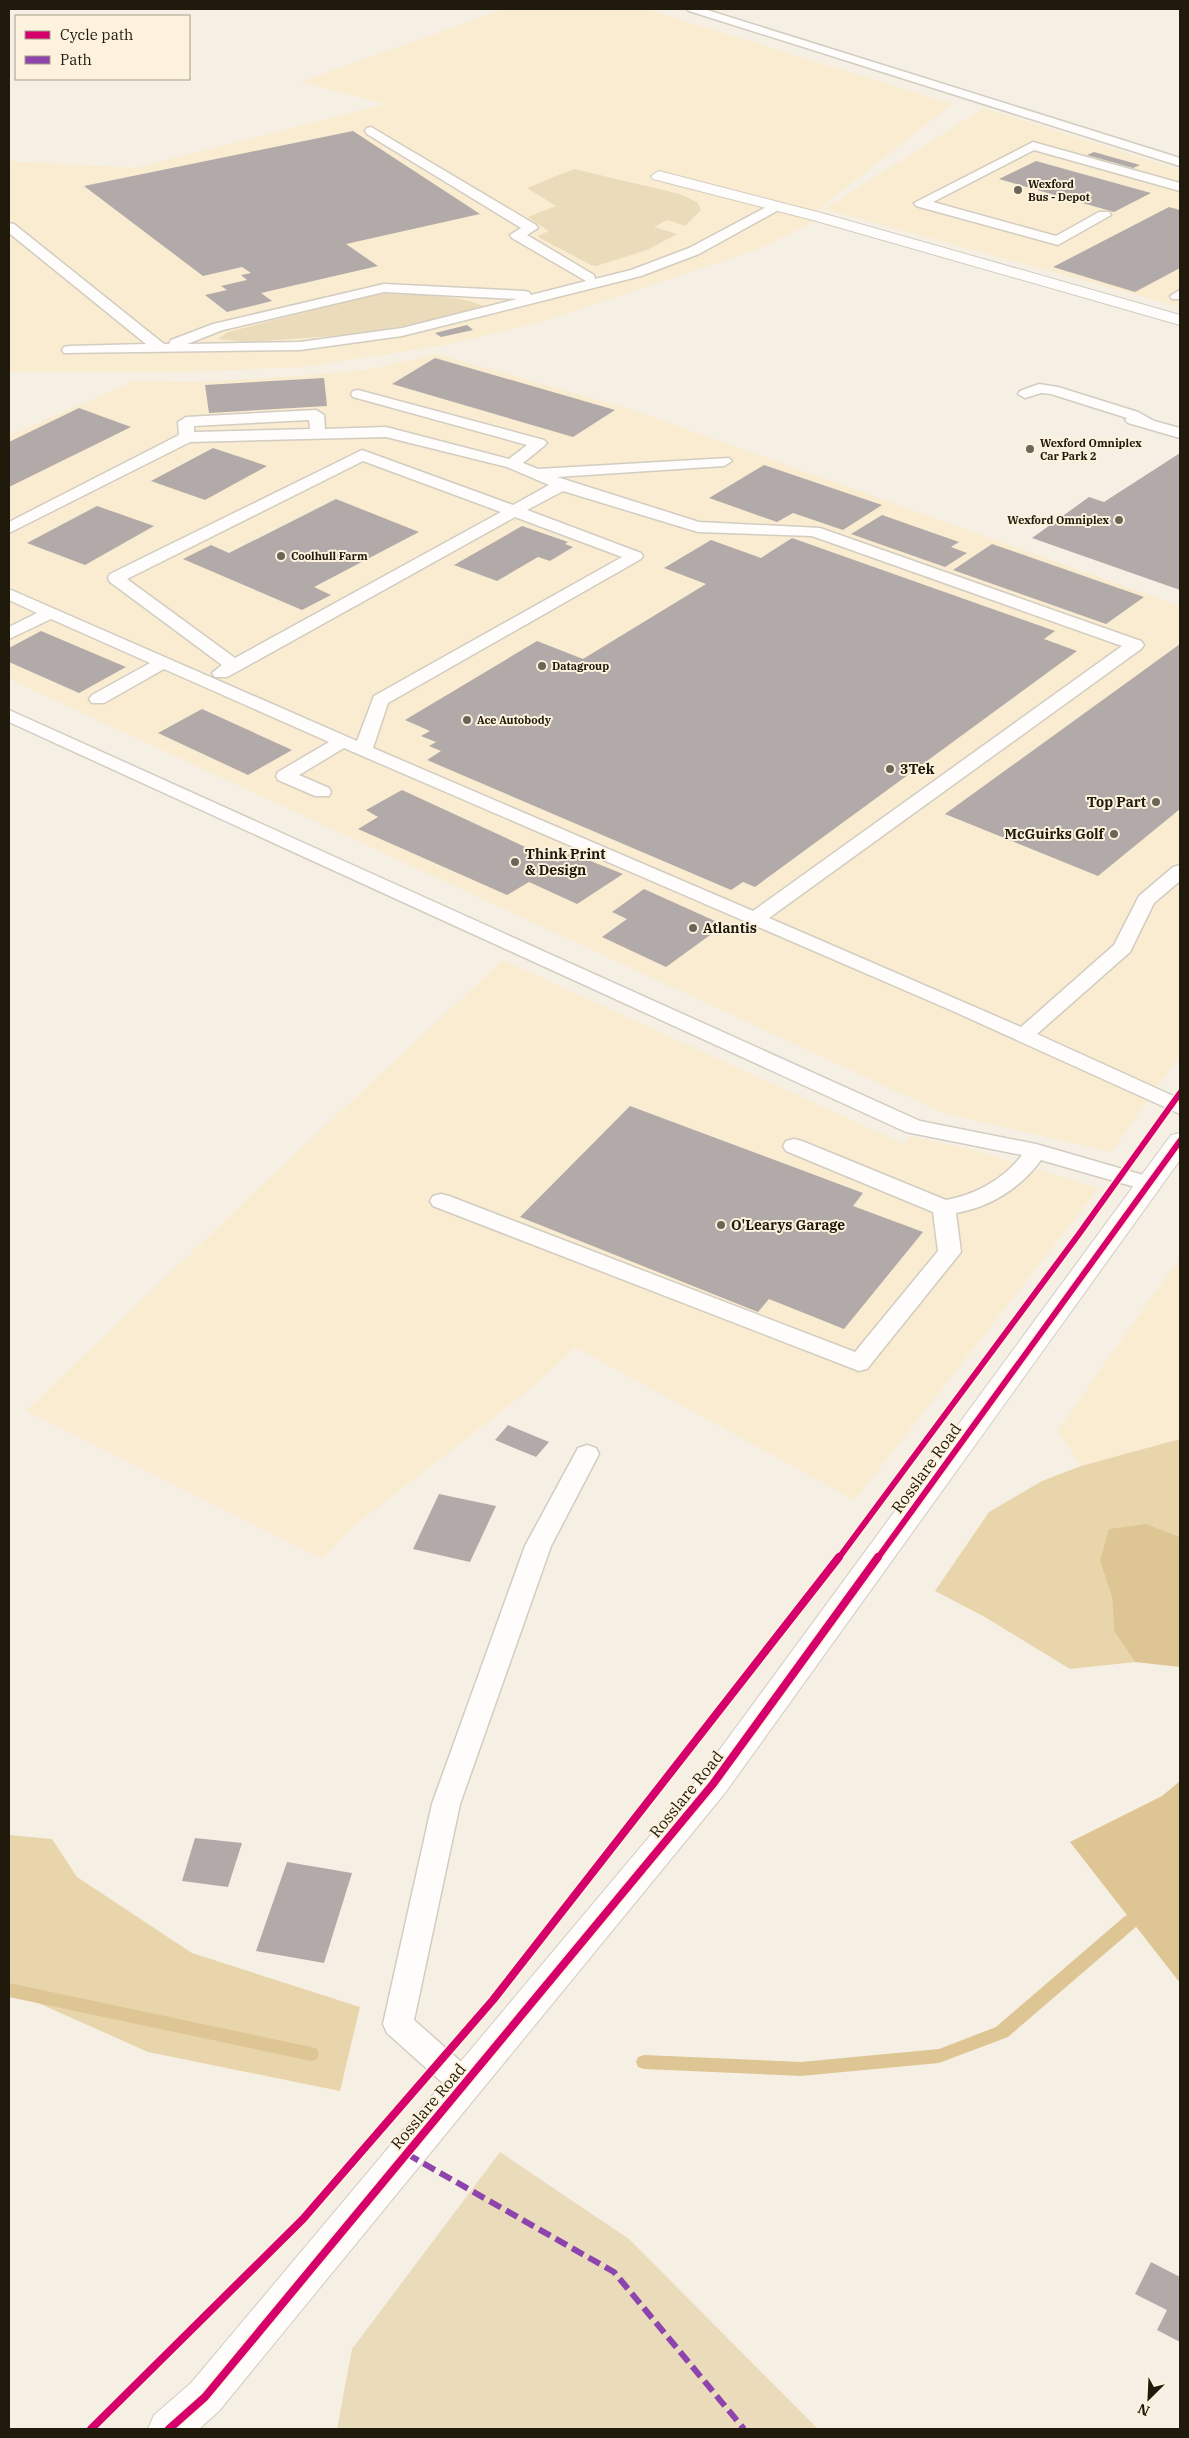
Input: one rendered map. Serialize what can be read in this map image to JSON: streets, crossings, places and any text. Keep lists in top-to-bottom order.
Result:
{
  "streets": {
    "main road": ["Rosslare Road"]
  },
  "places": [
    "Wexford Bus - Depot",
    "Wexford Omniplex Car Park 2",
    "Wexford Omniplex",
    "Coolhull Farm",
    "Datagroup",
    "Ace Autobody",
    "3Tek",
    "Top Part",
    "McGuirks Golf",
    "Think Print & Design",
    "Atlantis",
    "O'Learys Garage"
  ],
  "legend": ["Cycle path", "Path"],
  "north": "bottom left"
}
